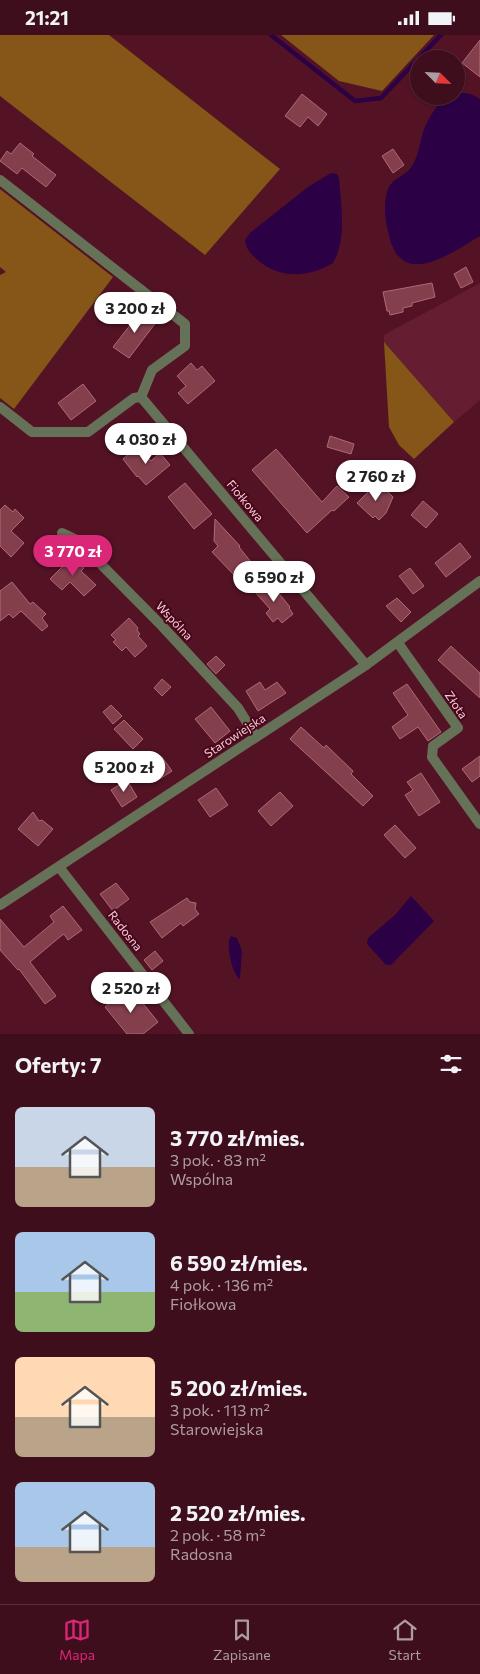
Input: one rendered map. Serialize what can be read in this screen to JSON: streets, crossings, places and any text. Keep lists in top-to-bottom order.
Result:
{
  "streets": {
    "street": [
      "Fiołkowa",
      "Wspólna",
      "Złota",
      "Starowiejska",
      "Radosna"
    ]
  },
  "crossings": [
    ["Fiołkowa", "Starowiejska"],
    ["Wspólna", "Starowiejska"],
    ["Złota", "Starowiejska"],
    ["Starowiejska", "Radosna"]
  ],
  "north": "bottom right",
  "page": {
    "status": "21:21",
    "price": [
      "3 200 zł",
      "4 030 zł",
      "2 760 zł",
      "3 770 zł",
      "6 590 zł",
      "5 200 zł",
      "2 520 zł"
    ],
    "heading": "Oferty: 7",
    "list": [
      {
        "name": "3 770 zł/mies.",
        "note": "3 pok. · 83 m² · Wspólna"
      },
      {
        "name": "6 590 zł/mies.",
        "note": "4 pok. · 136 m² · Fiołkowa"
      },
      {
        "name": "5 200 zł/mies.",
        "note": "3 pok. · 113 m² · Starowiejska"
      },
      {
        "name": "2 520 zł/mies.",
        "note": "2 pok. · 58 m² · Radosna"
      }
    ],
    "tabs": ["Mapa", "Zapisane", "Start"]
  }
}
